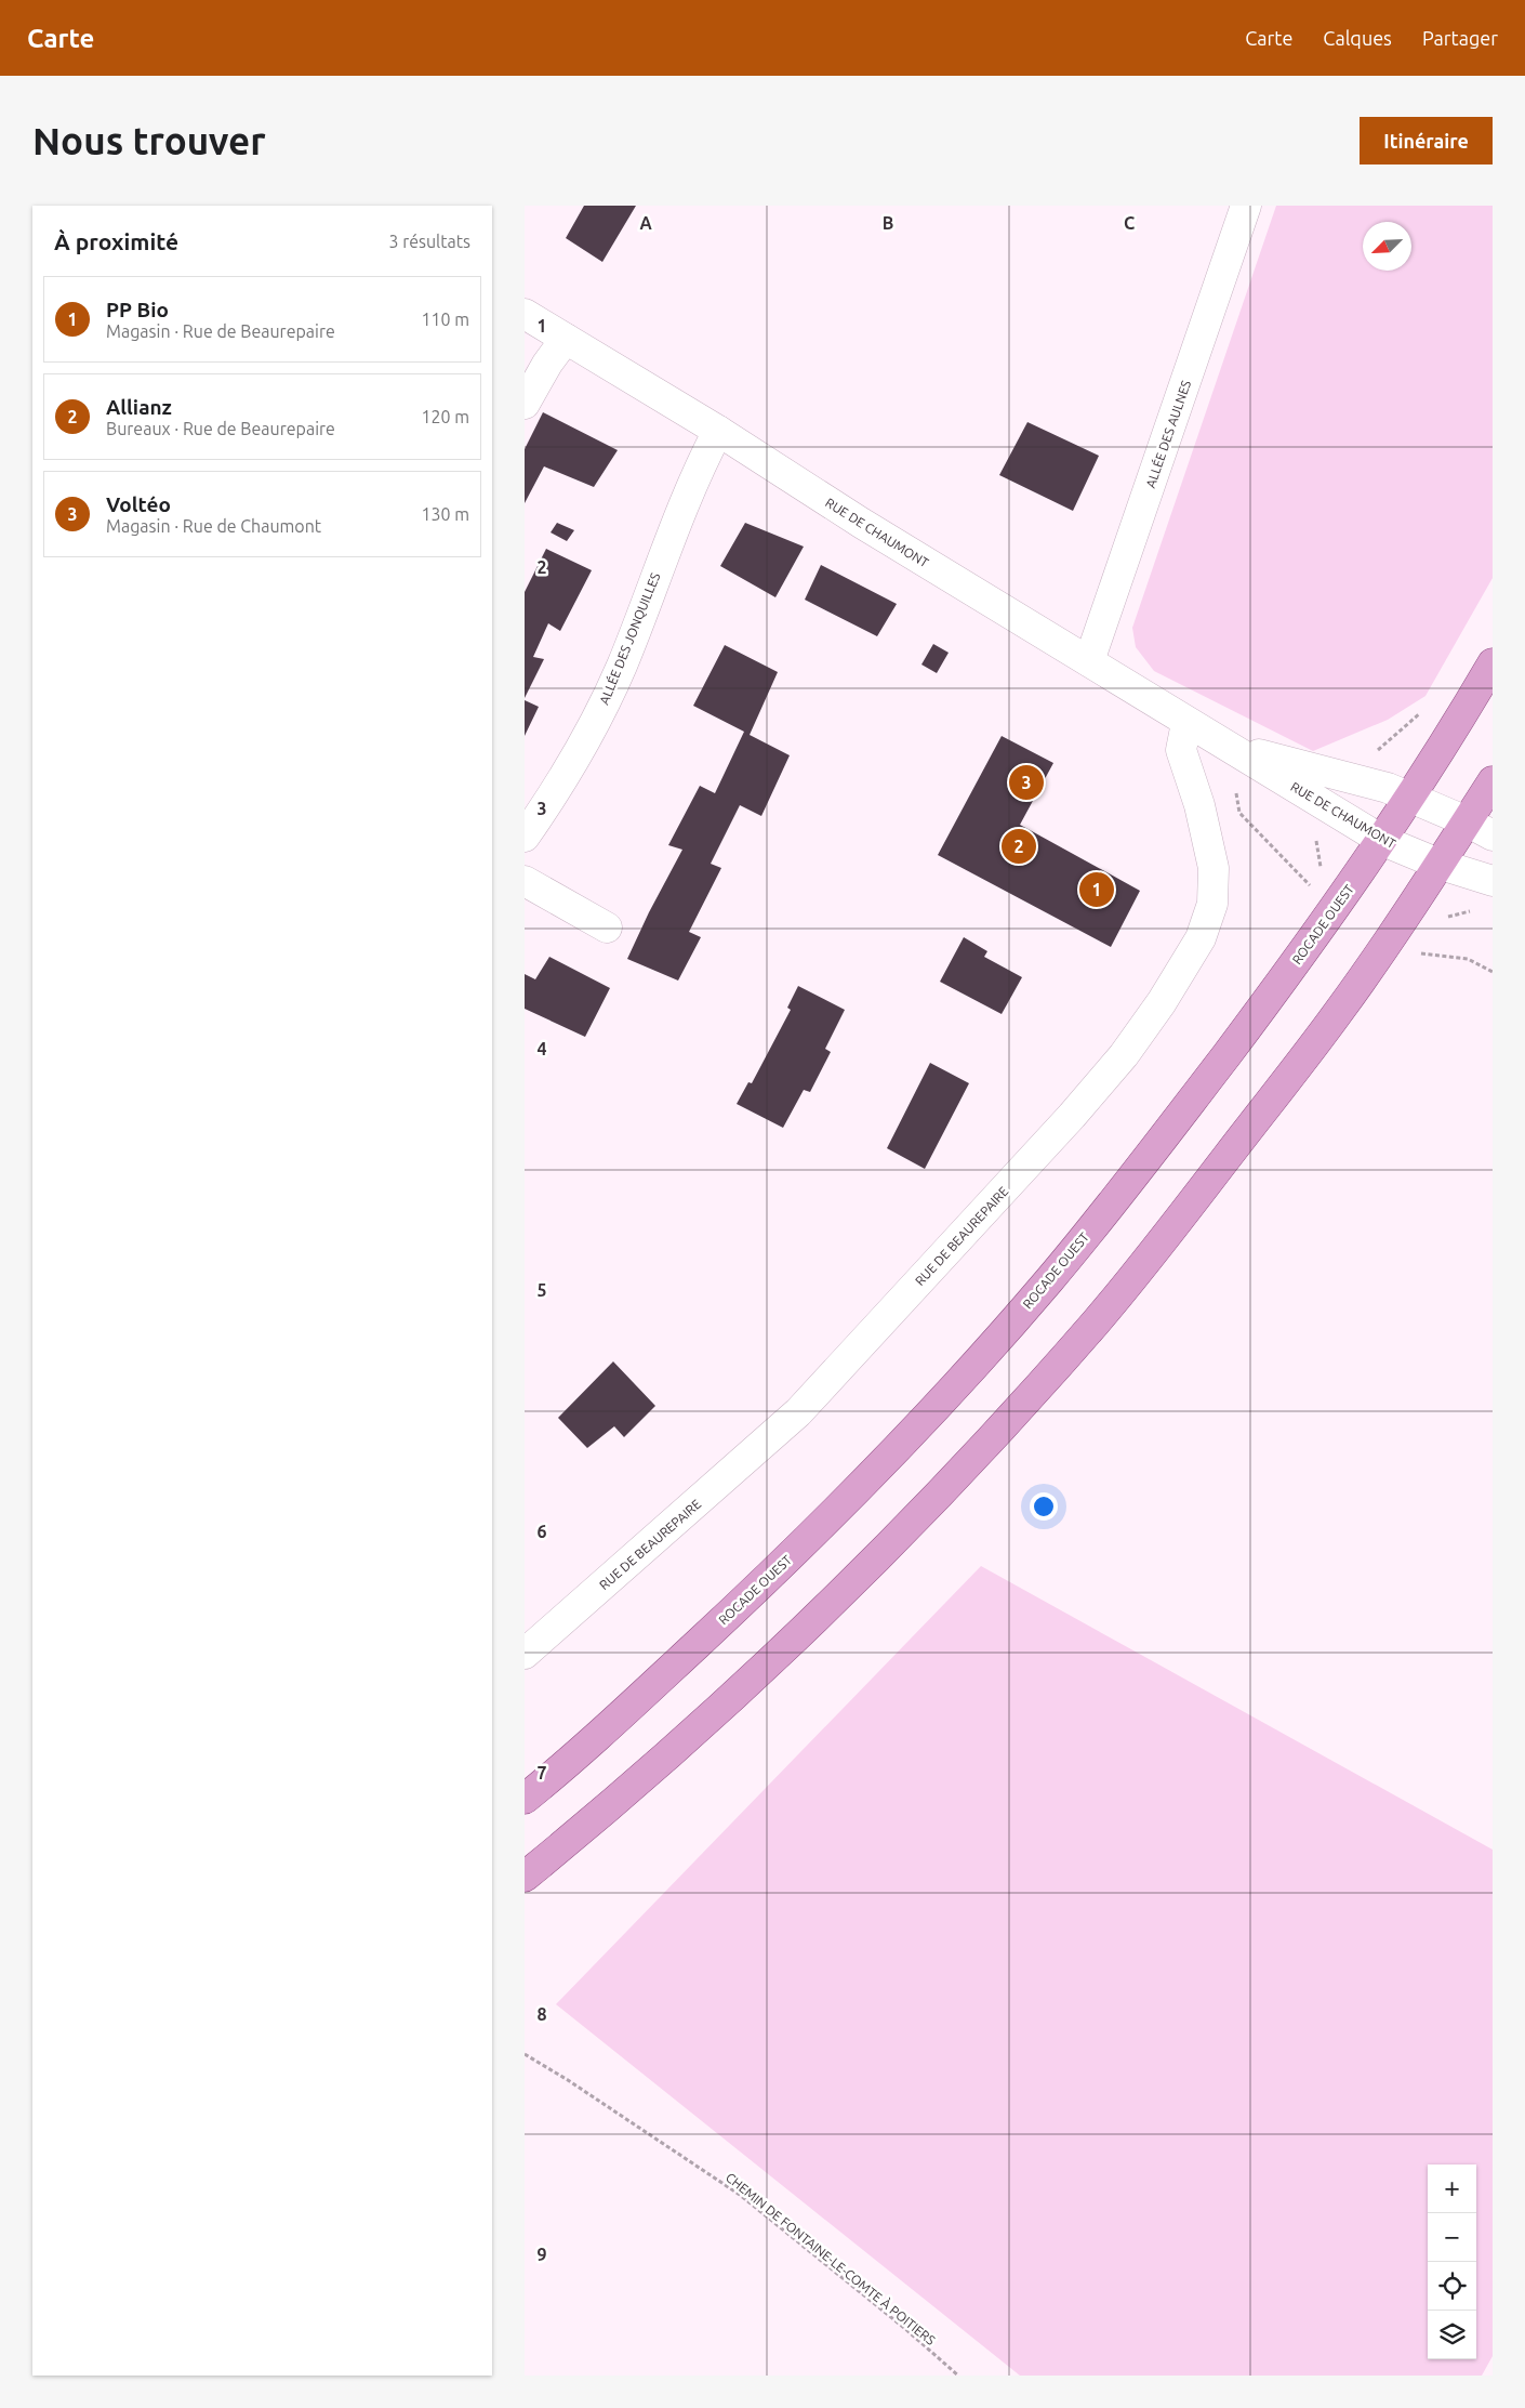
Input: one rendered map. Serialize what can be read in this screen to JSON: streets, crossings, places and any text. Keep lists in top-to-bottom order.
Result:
{
  "streets": {
    "main road": ["ROCADE OUEST"],
    "street": [
      "ALLÉE DES AULNES",
      "RUE DE CHAUMONT",
      "ALLÉE DES JONQUILLES",
      "RUE DE BEAUREPAIRE"
    ],
    "path": ["CHEMIN DE FONTAINE-LE-COMTE À POITIERS"]
  },
  "crossings": [
    ["ALLÉE DES AULNES", "RUE DE CHAUMONT"],
    ["RUE DE CHAUMONT", "ALLÉE DES JONQUILLES"],
    ["RUE DE CHAUMONT", "ROCADE OUEST"],
    ["RUE DE CHAUMONT", "RUE DE BEAUREPAIRE"]
  ],
  "north": "bottom left",
  "page": {
    "header": "Carte",
    "nav": ["Carte", "Calques", "Partager"],
    "buttons": "Itinéraire",
    "title": "Nous trouver",
    "heading": ["À proximité", "3 résultats"],
    "list": [
      {
        "mark": "1",
        "name": "PP Bio",
        "note": "Magasin · Rue de Beaurepaire",
        "value": "110 m"
      },
      {
        "mark": "2",
        "name": "Allianz",
        "note": "Bureaux · Rue de Beaurepaire",
        "value": "120 m"
      },
      {
        "mark": "3",
        "name": "Voltéo",
        "note": "Magasin · Rue de Chaumont",
        "value": "130 m"
      }
    ],
    "pins": ["3", "2", "1"],
    "map_buttons": ["+", "−"]
  },
  "grid": {
    "columns": ["A", "B", "C"],
    "rows": [
      "1",
      "2",
      "3",
      "4",
      "5",
      "6",
      "7",
      "8",
      "9"
    ]
  }
}
